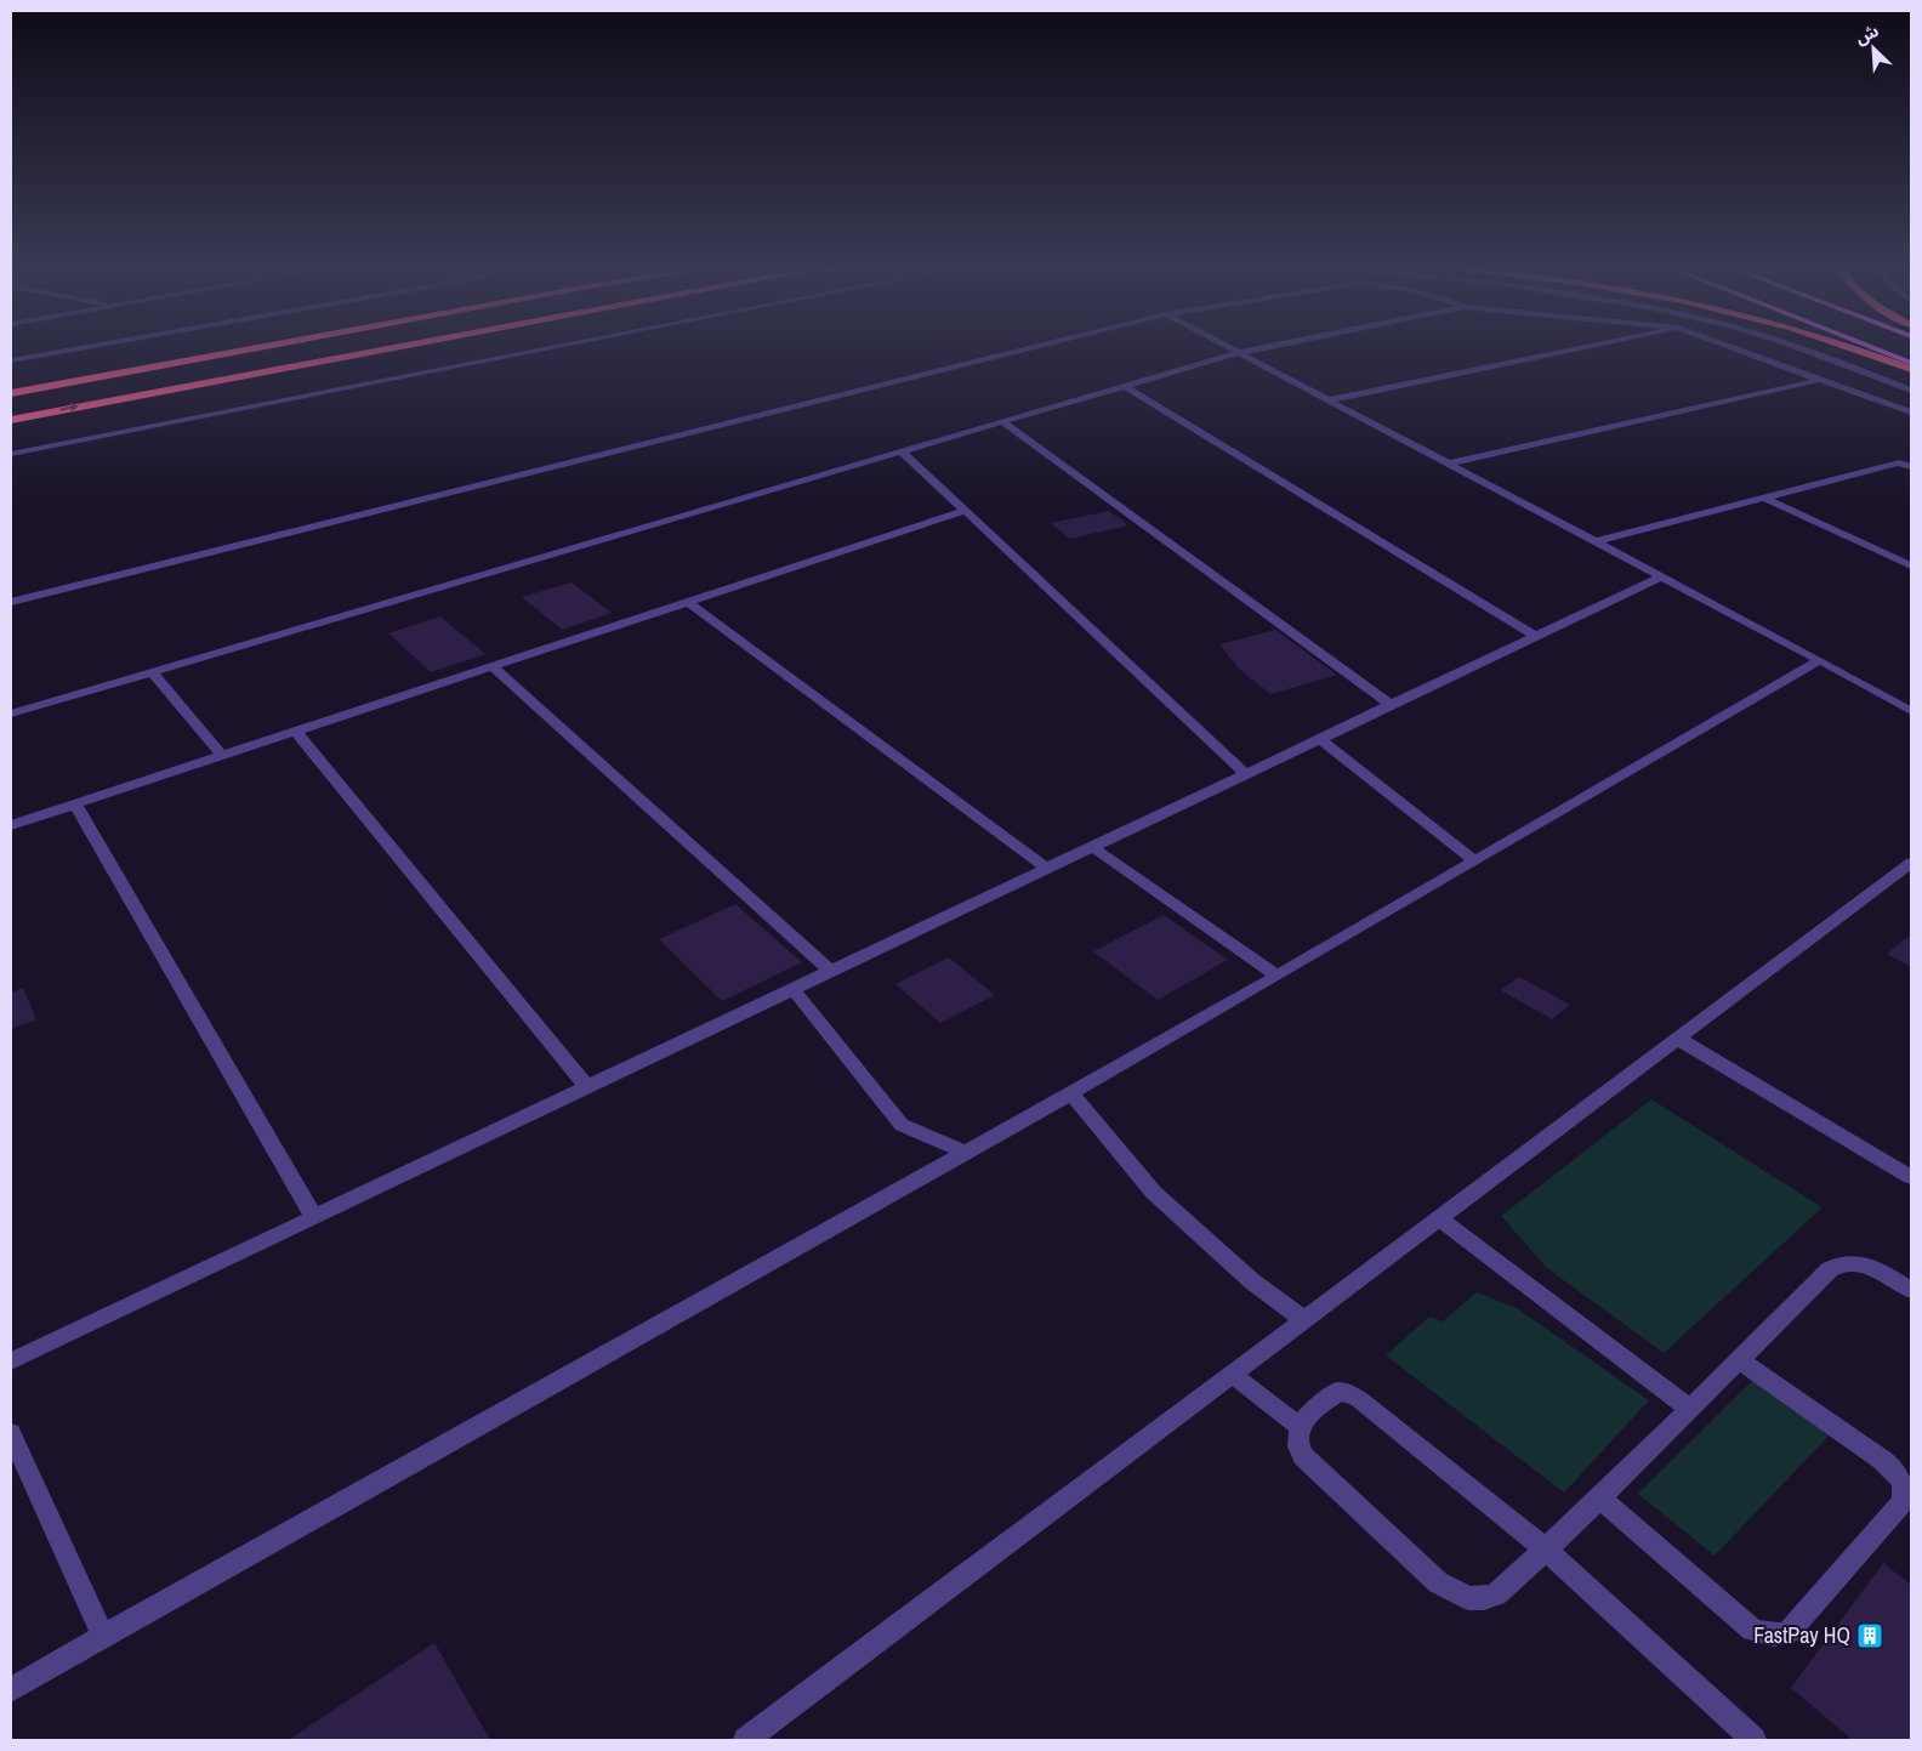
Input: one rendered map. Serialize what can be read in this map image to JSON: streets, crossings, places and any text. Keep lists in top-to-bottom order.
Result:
{
  "places": {
    "building": ["FastPay HQ"]
  },
  "north": "top left"
}
